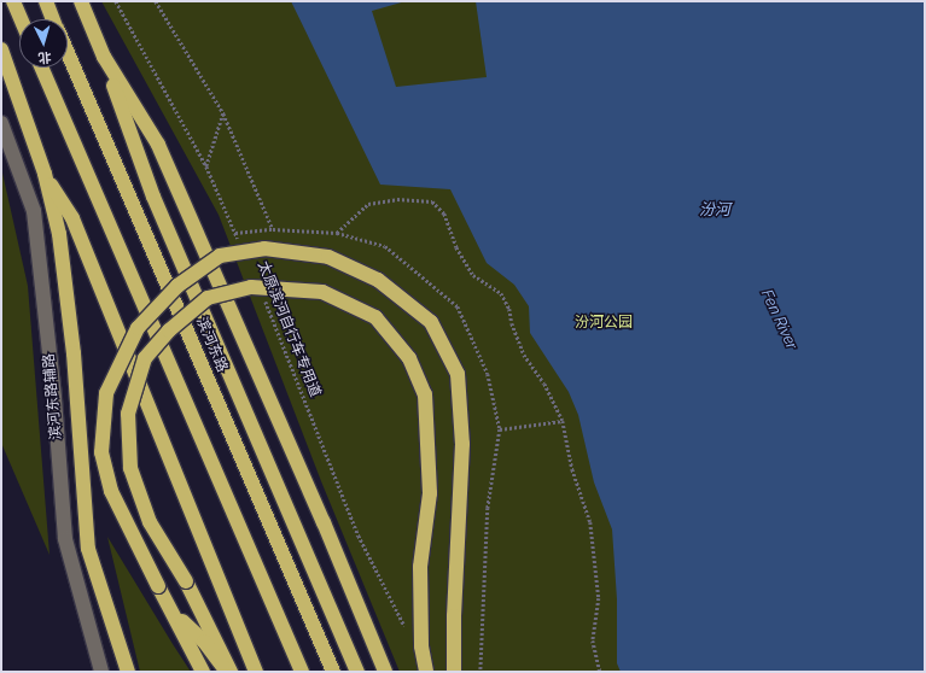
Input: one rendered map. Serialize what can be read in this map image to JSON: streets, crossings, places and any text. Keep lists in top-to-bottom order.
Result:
{
  "streets": {
    "highway": ["滨河东路"],
    "main road": ["滨河东路辅路"],
    "path": ["太原滨河自行车专用道"]
  },
  "water": ["汾河", "Fen River"],
  "parks": ["汾河公园"],
  "north": "bottom"
}
